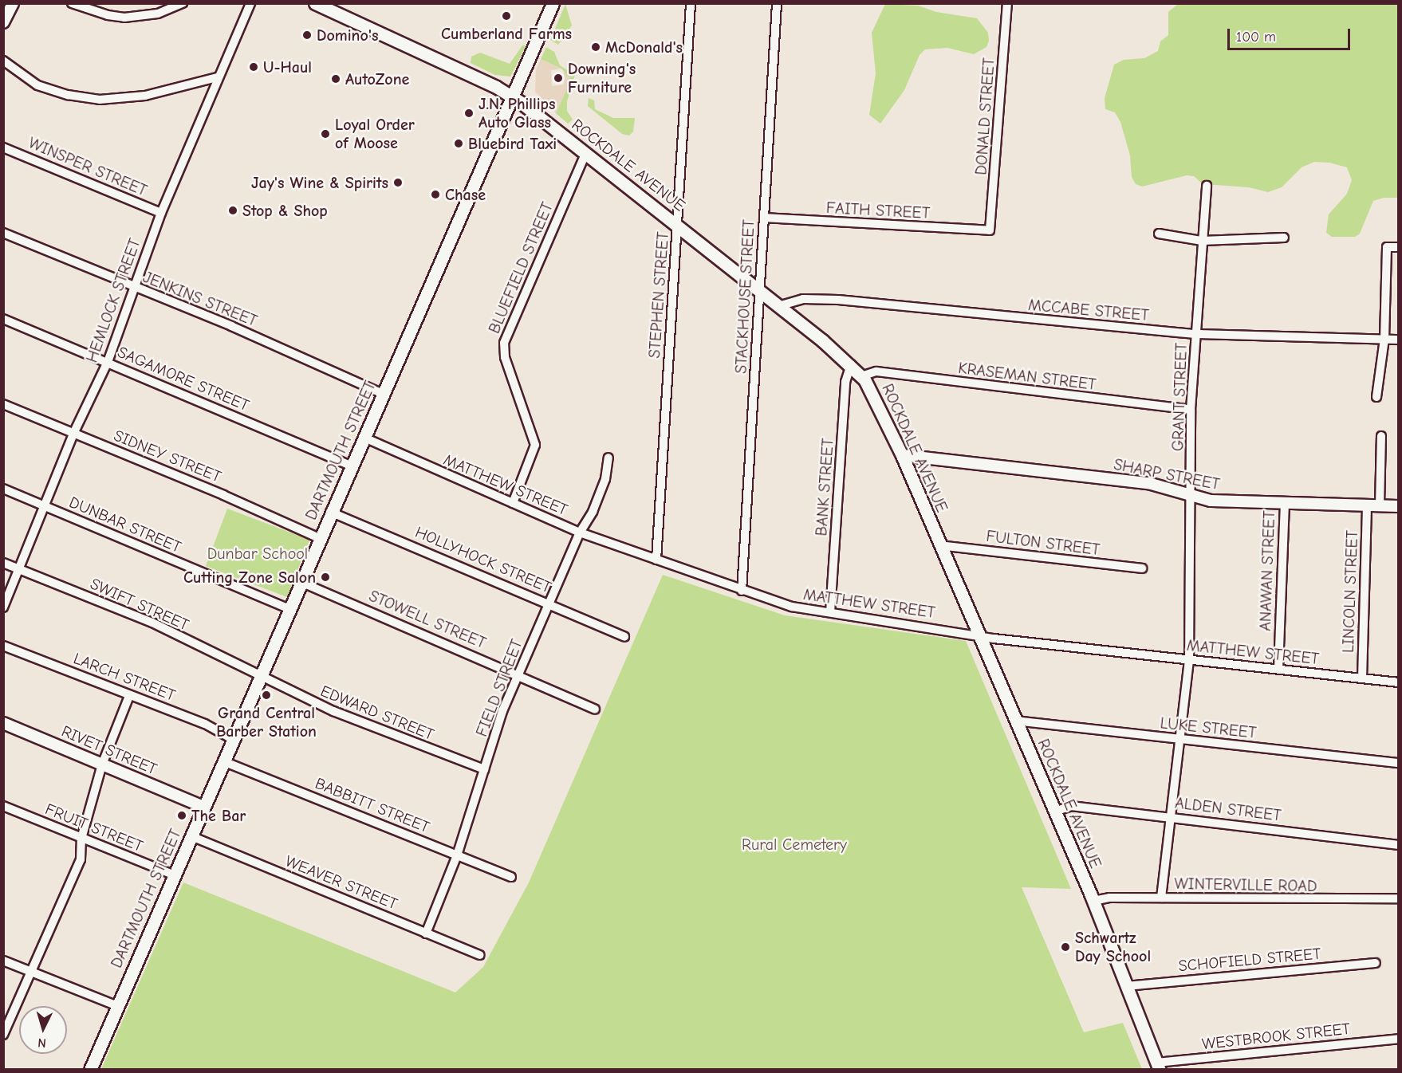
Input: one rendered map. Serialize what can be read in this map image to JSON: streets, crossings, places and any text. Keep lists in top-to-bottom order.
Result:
{
  "streets": {
    "main road": ["ROCKDALE AVENUE", "DARTMOUTH STREET"],
    "street": [
      "DONALD STREET",
      "WINSPER STREET",
      "FAITH STREET",
      "BLUEFIELD STREET",
      "STEPHEN STREET",
      "STACKHOUSE STREET",
      "JENKINS STREET",
      "HEMLOCK STREET",
      "MCCABE STREET",
      "KRASEMAN STREET",
      "SAGAMORE STREET",
      "GRANT STREET",
      "SIDNEY STREET",
      "SHARP STREET",
      "MATTHEW STREET",
      "BANK STREET",
      "DUNBAR STREET",
      "FULTON STREET",
      "HOLLYHOCK STREET",
      "ANAWAN STREET",
      "LINCOLN STREET",
      "SWIFT STREET",
      "STOWELL STREET",
      "LARCH STREET",
      "FIELD STREET",
      "EDWARD STREET",
      "LUKE STREET",
      "RIVET STREET",
      "BABBITT STREET",
      "ALDEN STREET",
      "FRUIT STREET",
      "WEAVER STREET",
      "WINTERVILLE ROAD",
      "SCHOFIELD STREET",
      "WESTBROOK STREET"
    ]
  },
  "crossings": [
    ["DONALD STREET", "FAITH STREET"],
    ["ROCKDALE AVENUE", "BLUEFIELD STREET"],
    ["ROCKDALE AVENUE", "STEPHEN STREET"],
    ["ROCKDALE AVENUE", "STACKHOUSE STREET"],
    ["ROCKDALE AVENUE", "MCCABE STREET"],
    ["ROCKDALE AVENUE", "KRASEMAN STREET"],
    ["ROCKDALE AVENUE", "DARTMOUTH STREET"],
    ["ROCKDALE AVENUE", "SHARP STREET"],
    ["ROCKDALE AVENUE", "MATTHEW STREET"],
    ["ROCKDALE AVENUE", "BANK STREET"],
    ["ROCKDALE AVENUE", "FULTON STREET"],
    ["ROCKDALE AVENUE", "LUKE STREET"],
    ["ROCKDALE AVENUE", "ALDEN STREET"],
    ["ROCKDALE AVENUE", "WINTERVILLE ROAD"],
    ["ROCKDALE AVENUE", "SCHOFIELD STREET"],
    ["ROCKDALE AVENUE", "WESTBROOK STREET"],
    ["WINSPER STREET", "HEMLOCK STREET"],
    ["FAITH STREET", "STACKHOUSE STREET"],
    ["BLUEFIELD STREET", "MATTHEW STREET"],
    ["STEPHEN STREET", "MATTHEW STREET"],
    ["STACKHOUSE STREET", "MATTHEW STREET"],
    ["JENKINS STREET", "HEMLOCK STREET"],
    ["JENKINS STREET", "DARTMOUTH STREET"],
    ["HEMLOCK STREET", "SAGAMORE STREET"],
    ["HEMLOCK STREET", "SIDNEY STREET"],
    ["HEMLOCK STREET", "DUNBAR STREET"],
    ["HEMLOCK STREET", "SWIFT STREET"],
    ["MCCABE STREET", "GRANT STREET"],
    ["KRASEMAN STREET", "GRANT STREET"],
    ["SAGAMORE STREET", "DARTMOUTH STREET"],
    ["GRANT STREET", "SHARP STREET"],
    ["GRANT STREET", "MATTHEW STREET"],
    ["GRANT STREET", "LUKE STREET"],
    ["GRANT STREET", "ALDEN STREET"],
    ["GRANT STREET", "WINTERVILLE ROAD"],
    ["DARTMOUTH STREET", "SIDNEY STREET"],
    ["DARTMOUTH STREET", "MATTHEW STREET"],
    ["DARTMOUTH STREET", "DUNBAR STREET"],
    ["DARTMOUTH STREET", "HOLLYHOCK STREET"],
    ["DARTMOUTH STREET", "SWIFT STREET"],
    ["DARTMOUTH STREET", "STOWELL STREET"],
    ["DARTMOUTH STREET", "LARCH STREET"],
    ["DARTMOUTH STREET", "EDWARD STREET"],
    ["DARTMOUTH STREET", "RIVET STREET"],
    ["DARTMOUTH STREET", "BABBITT STREET"],
    ["DARTMOUTH STREET", "FRUIT STREET"],
    ["DARTMOUTH STREET", "WEAVER STREET"],
    ["SHARP STREET", "ANAWAN STREET"],
    ["SHARP STREET", "LINCOLN STREET"],
    ["MATTHEW STREET", "BANK STREET"],
    ["MATTHEW STREET", "ANAWAN STREET"],
    ["MATTHEW STREET", "LINCOLN STREET"],
    ["MATTHEW STREET", "FIELD STREET"],
    ["HOLLYHOCK STREET", "FIELD STREET"],
    ["SWIFT STREET", "EDWARD STREET"],
    ["STOWELL STREET", "FIELD STREET"],
    ["FIELD STREET", "EDWARD STREET"],
    ["FIELD STREET", "BABBITT STREET"],
    ["FIELD STREET", "WEAVER STREET"]
  ],
  "parks": ["Dunbar School", "Rural Cemetery"],
  "places": [
    "Cumberland Farms",
    "Domino's",
    "McDonald's",
    "U-Haul",
    "Downing's Furniture",
    "AutoZone",
    "J.N. Phillips Auto Glass",
    "Loyal Order of Moose",
    "Bluebird Taxi",
    "Jay's Wine & Spirits",
    "Chase",
    "Stop & Shop",
    "Cutting Zone Salon",
    "Grand Central Barber Station",
    "The Bar",
    "Schwartz Day School"
  ],
  "scale_bar": "100 m",
  "north": "bottom"
}
